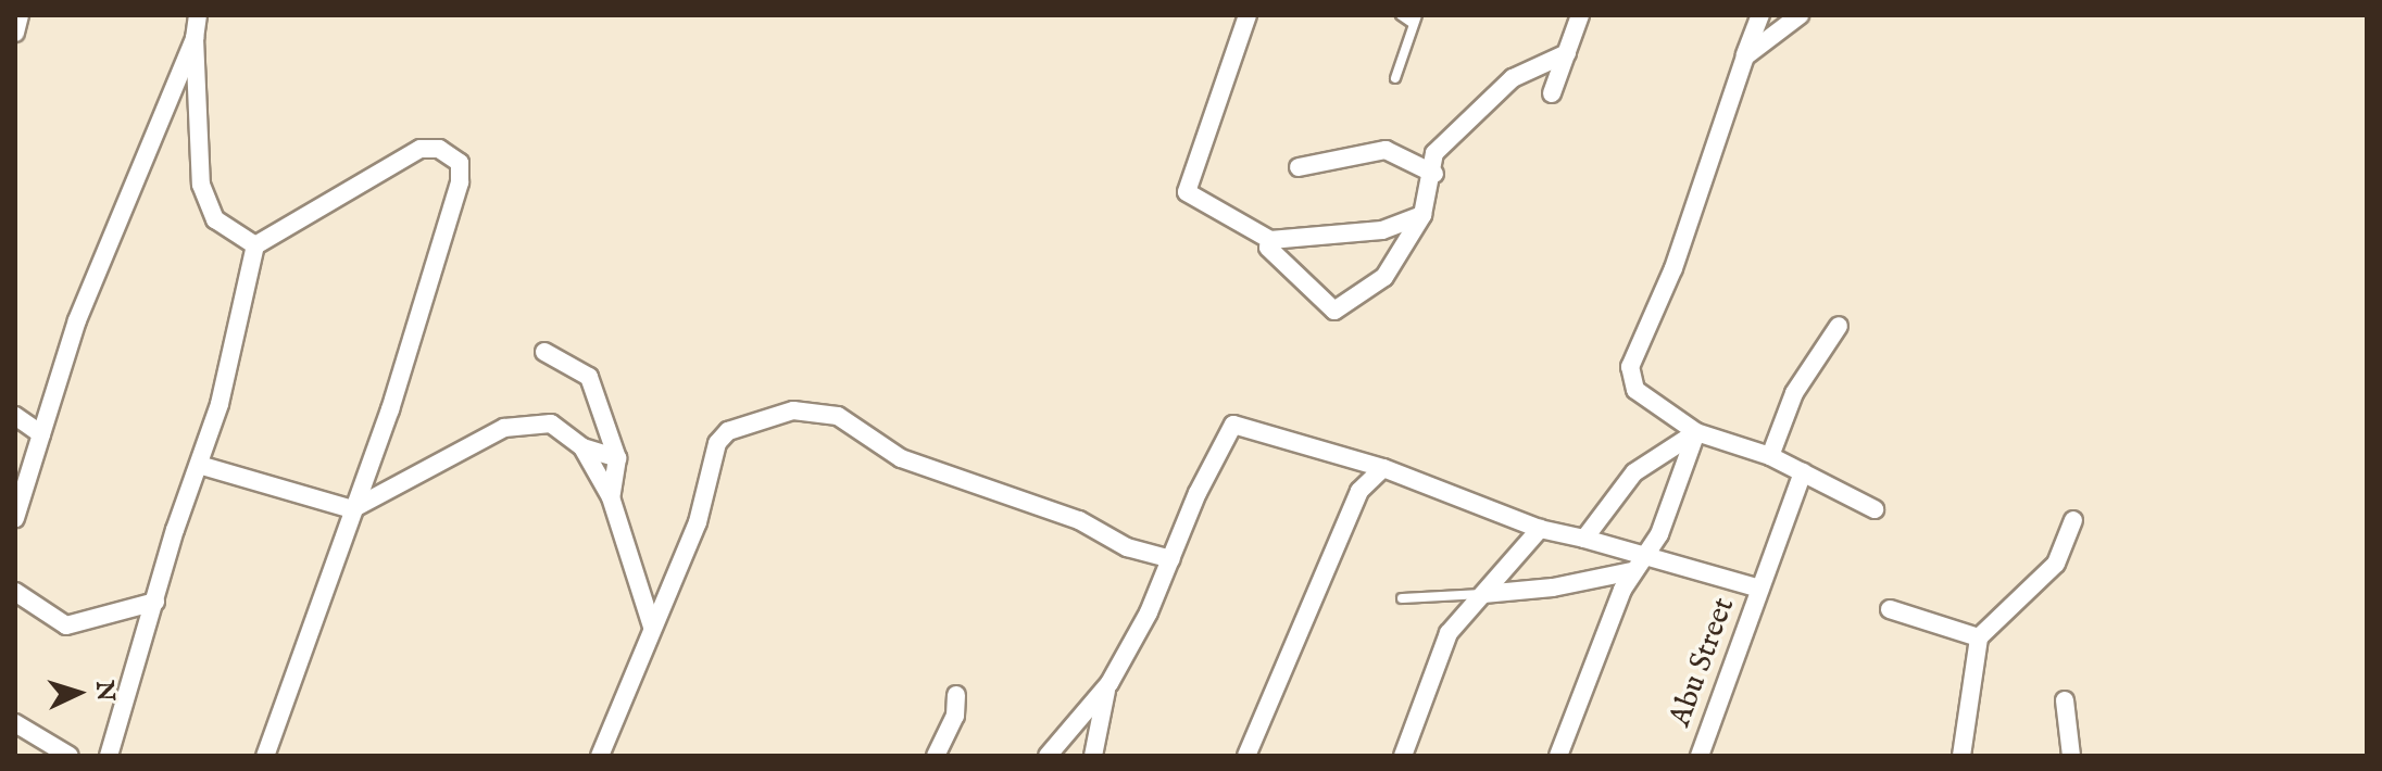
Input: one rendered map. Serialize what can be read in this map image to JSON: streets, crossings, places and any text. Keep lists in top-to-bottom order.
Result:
{
  "streets": {
    "street": ["Abu Street"]
  },
  "north": "right"
}
